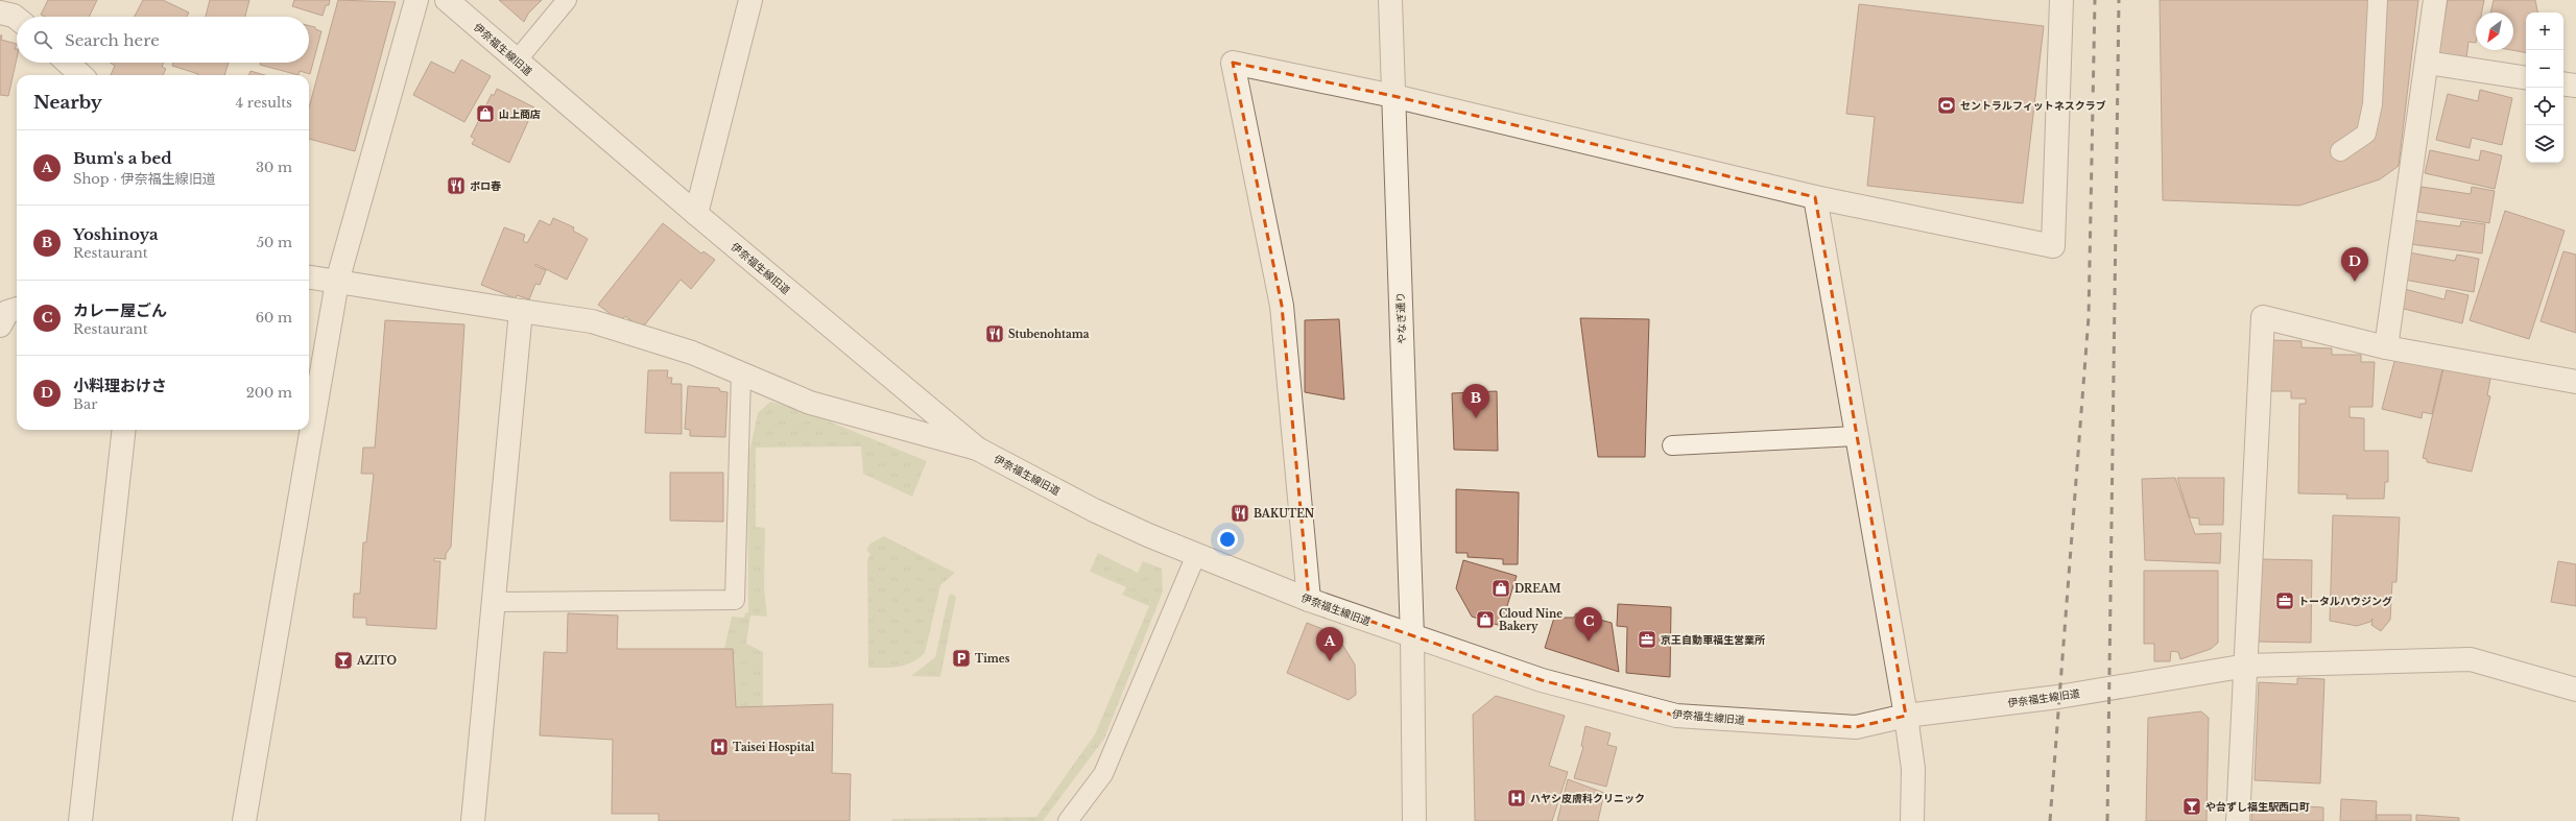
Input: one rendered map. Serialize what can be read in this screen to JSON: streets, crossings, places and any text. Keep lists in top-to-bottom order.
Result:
{
  "streets": {
    "street": ["伊奈福生線旧道", "やなぎ通り"]
  },
  "crossings": [
    ["伊奈福生線旧道", "やなぎ通り"]
  ],
  "places": {
    "sports": ["セントラルフィットネスクラブ"],
    "shop": ["山上商店", "DREAM", "Cloud Nine Bakery"],
    "restaurant": ["ポロ春", "Stubenohtama", "BAKUTEN"],
    "office": ["トータルハウジング", "京王自動車福生営業所"],
    "parking": ["Times"],
    "bar": ["AZITO", "や台ずし福生駅西口町"],
    "hospital": ["Taisei Hospital", "ハヤシ皮膚科クリニック"]
  },
  "north": "bottom left",
  "page": {
    "map_buttons": ["+", "−"],
    "search": "Search here",
    "heading": ["Nearby", "4 results"],
    "list": [
      {
        "mark": "A",
        "name": "Bum's a bed",
        "note": "Shop · 伊奈福生線旧道",
        "value": "30 m"
      },
      {
        "mark": "B",
        "name": "Yoshinoya",
        "note": "Restaurant",
        "value": "50 m"
      },
      {
        "mark": "C",
        "name": "カレー屋ごん",
        "note": "Restaurant",
        "value": "60 m"
      },
      {
        "mark": "D",
        "name": "小料理おけさ",
        "note": "Bar",
        "value": "200 m"
      }
    ],
    "pins": [
      "D",
      "B",
      "C",
      "A"
    ]
  }
}
